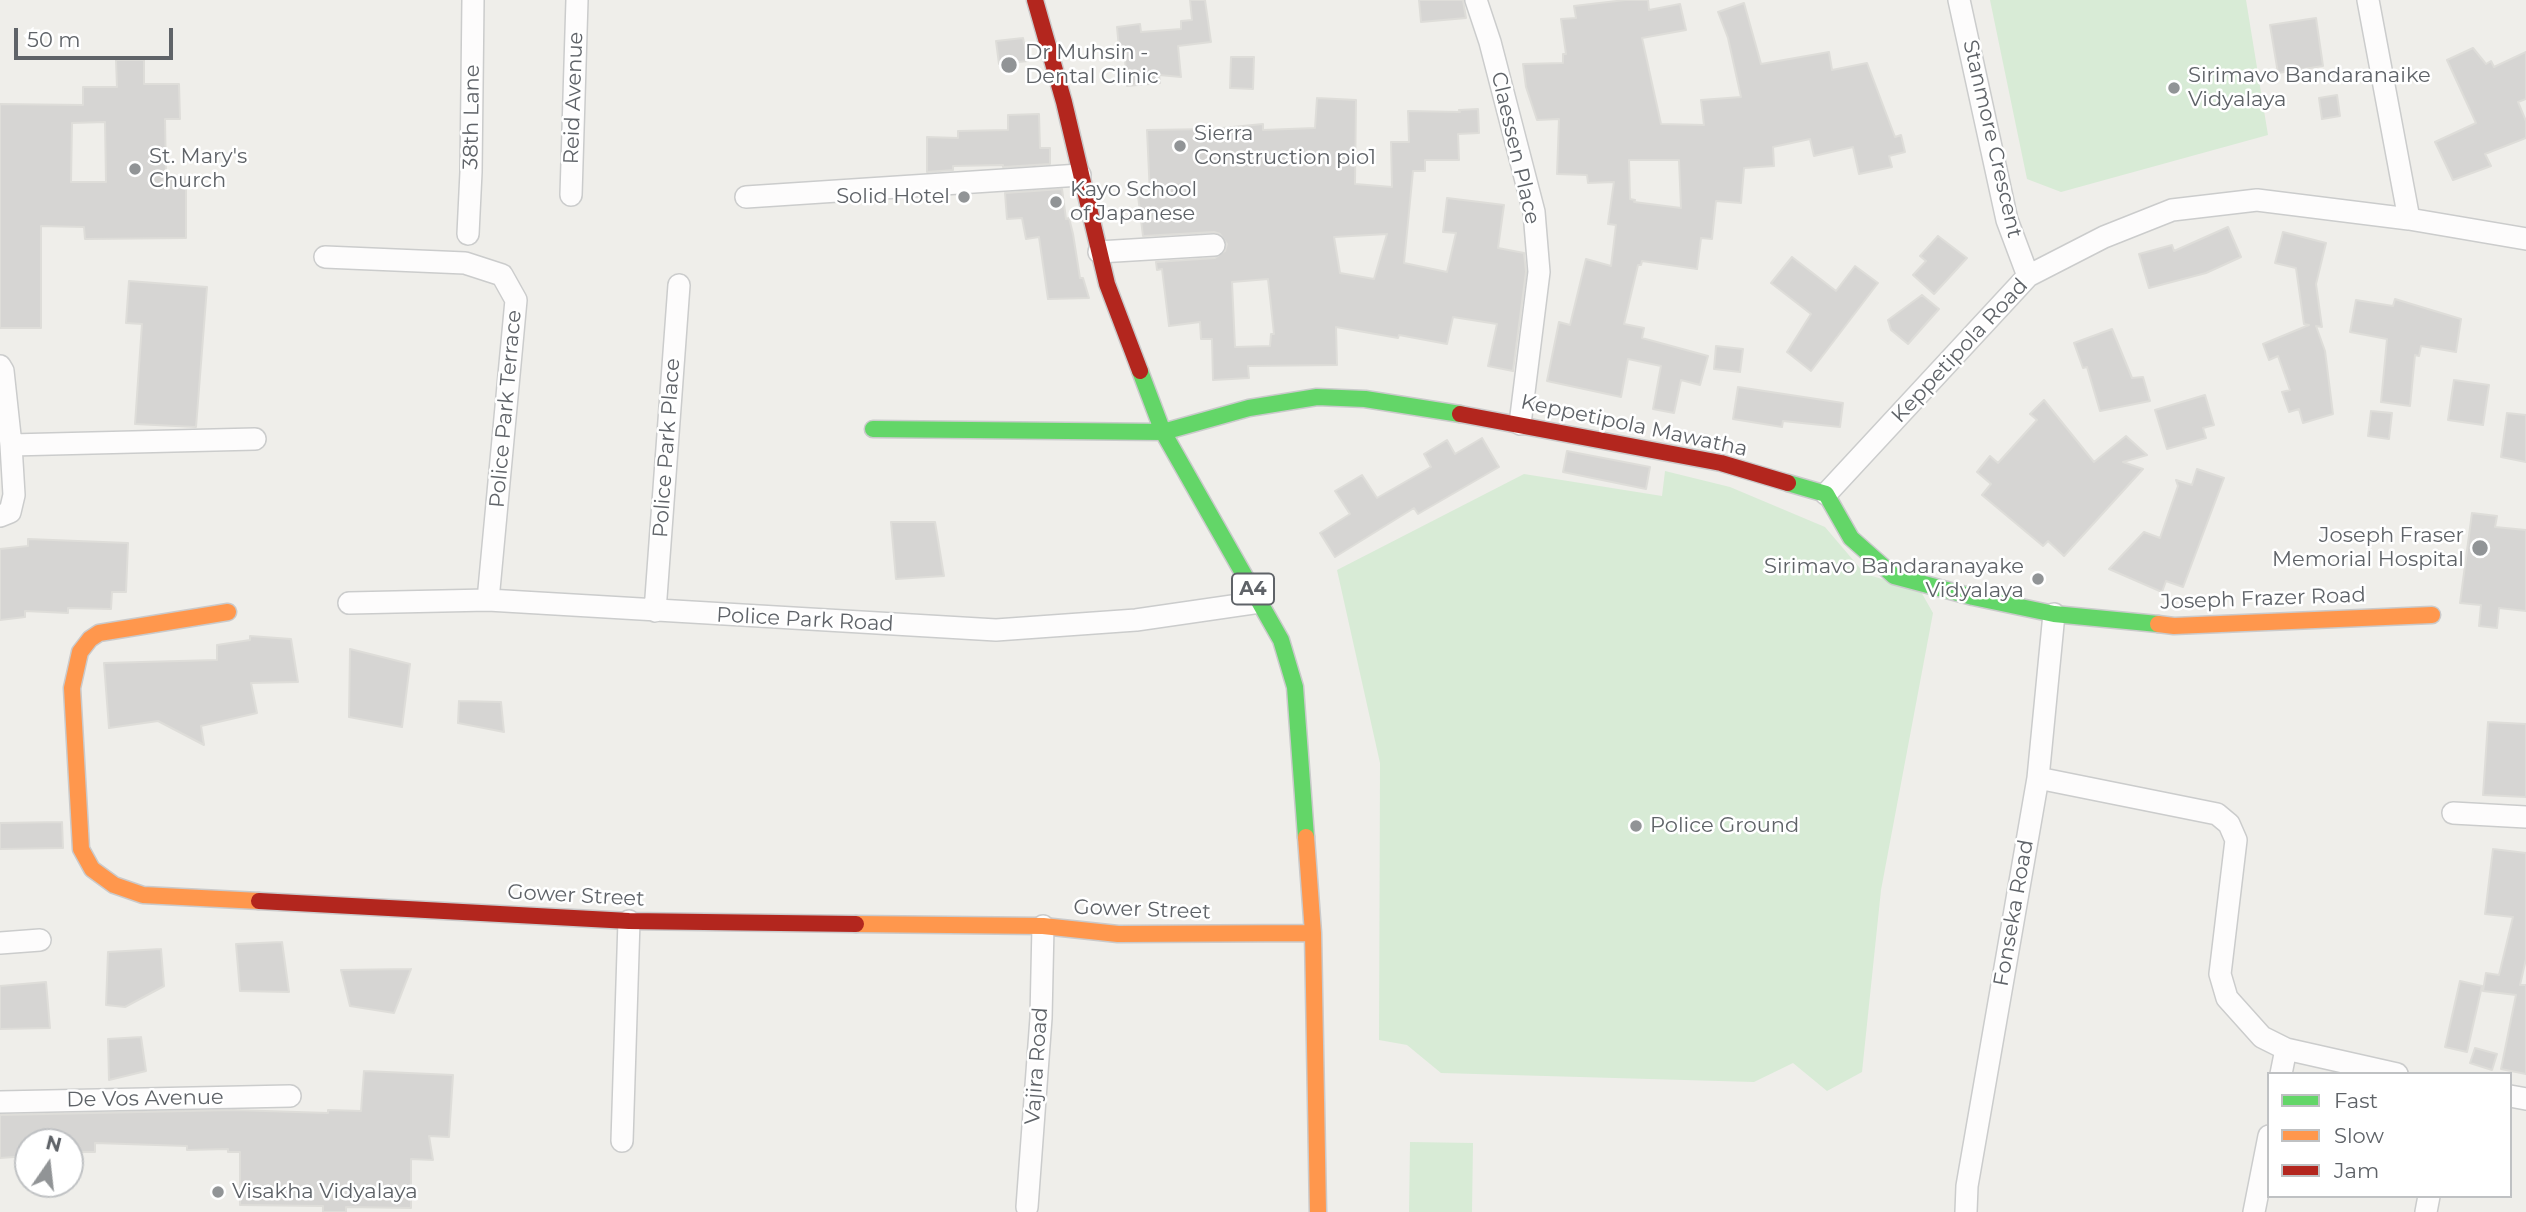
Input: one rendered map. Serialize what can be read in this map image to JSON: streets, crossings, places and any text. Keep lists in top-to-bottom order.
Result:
{
  "streets": {
    "main road": [
      "Keppetipola Mawatha",
      "A4",
      "Joseph Frazer Road",
      "Gower Street"
    ],
    "street": [
      "Reid Avenue",
      "38th Lane",
      "Stanmore Crescent",
      "Claessen Place",
      "Keppetipola Road",
      "Police Park Terrace",
      "Police Park Place",
      "Police Park Road",
      "Fonseka Road",
      "Vajira Road",
      "De Vos Avenue"
    ]
  },
  "crossings": [
    ["Stanmore Crescent", "Keppetipola Road"],
    ["Claessen Place", "Keppetipola Mawatha"],
    ["Keppetipola Road", "Keppetipola Mawatha"],
    ["Police Park Terrace", "Police Park Road"],
    ["Keppetipola Mawatha", "A4"],
    ["Police Park Place", "Police Park Road"],
    ["A4", "Police Park Road"],
    ["A4", "Gower Street"],
    ["Joseph Frazer Road", "Fonseka Road"],
    ["Gower Street", "Vajira Road"]
  ],
  "places": [
    "Dr Muhsin - Dental Clinic",
    "Sirimavo Bandaranaike Vidyalaya",
    "Sierra Construction pio1",
    "St. Mary's Church",
    "Solid Hotel",
    "Kayo School of Japanese",
    "Joseph Fraser Memorial Hospital",
    "Sirimavo Bandaranayake Vidyalaya",
    "Police Ground",
    "Visakha Vidyalaya"
  ],
  "legend": ["Fast", "Slow", "Jam"],
  "scale_bar": "50 m",
  "north": "top"
}
